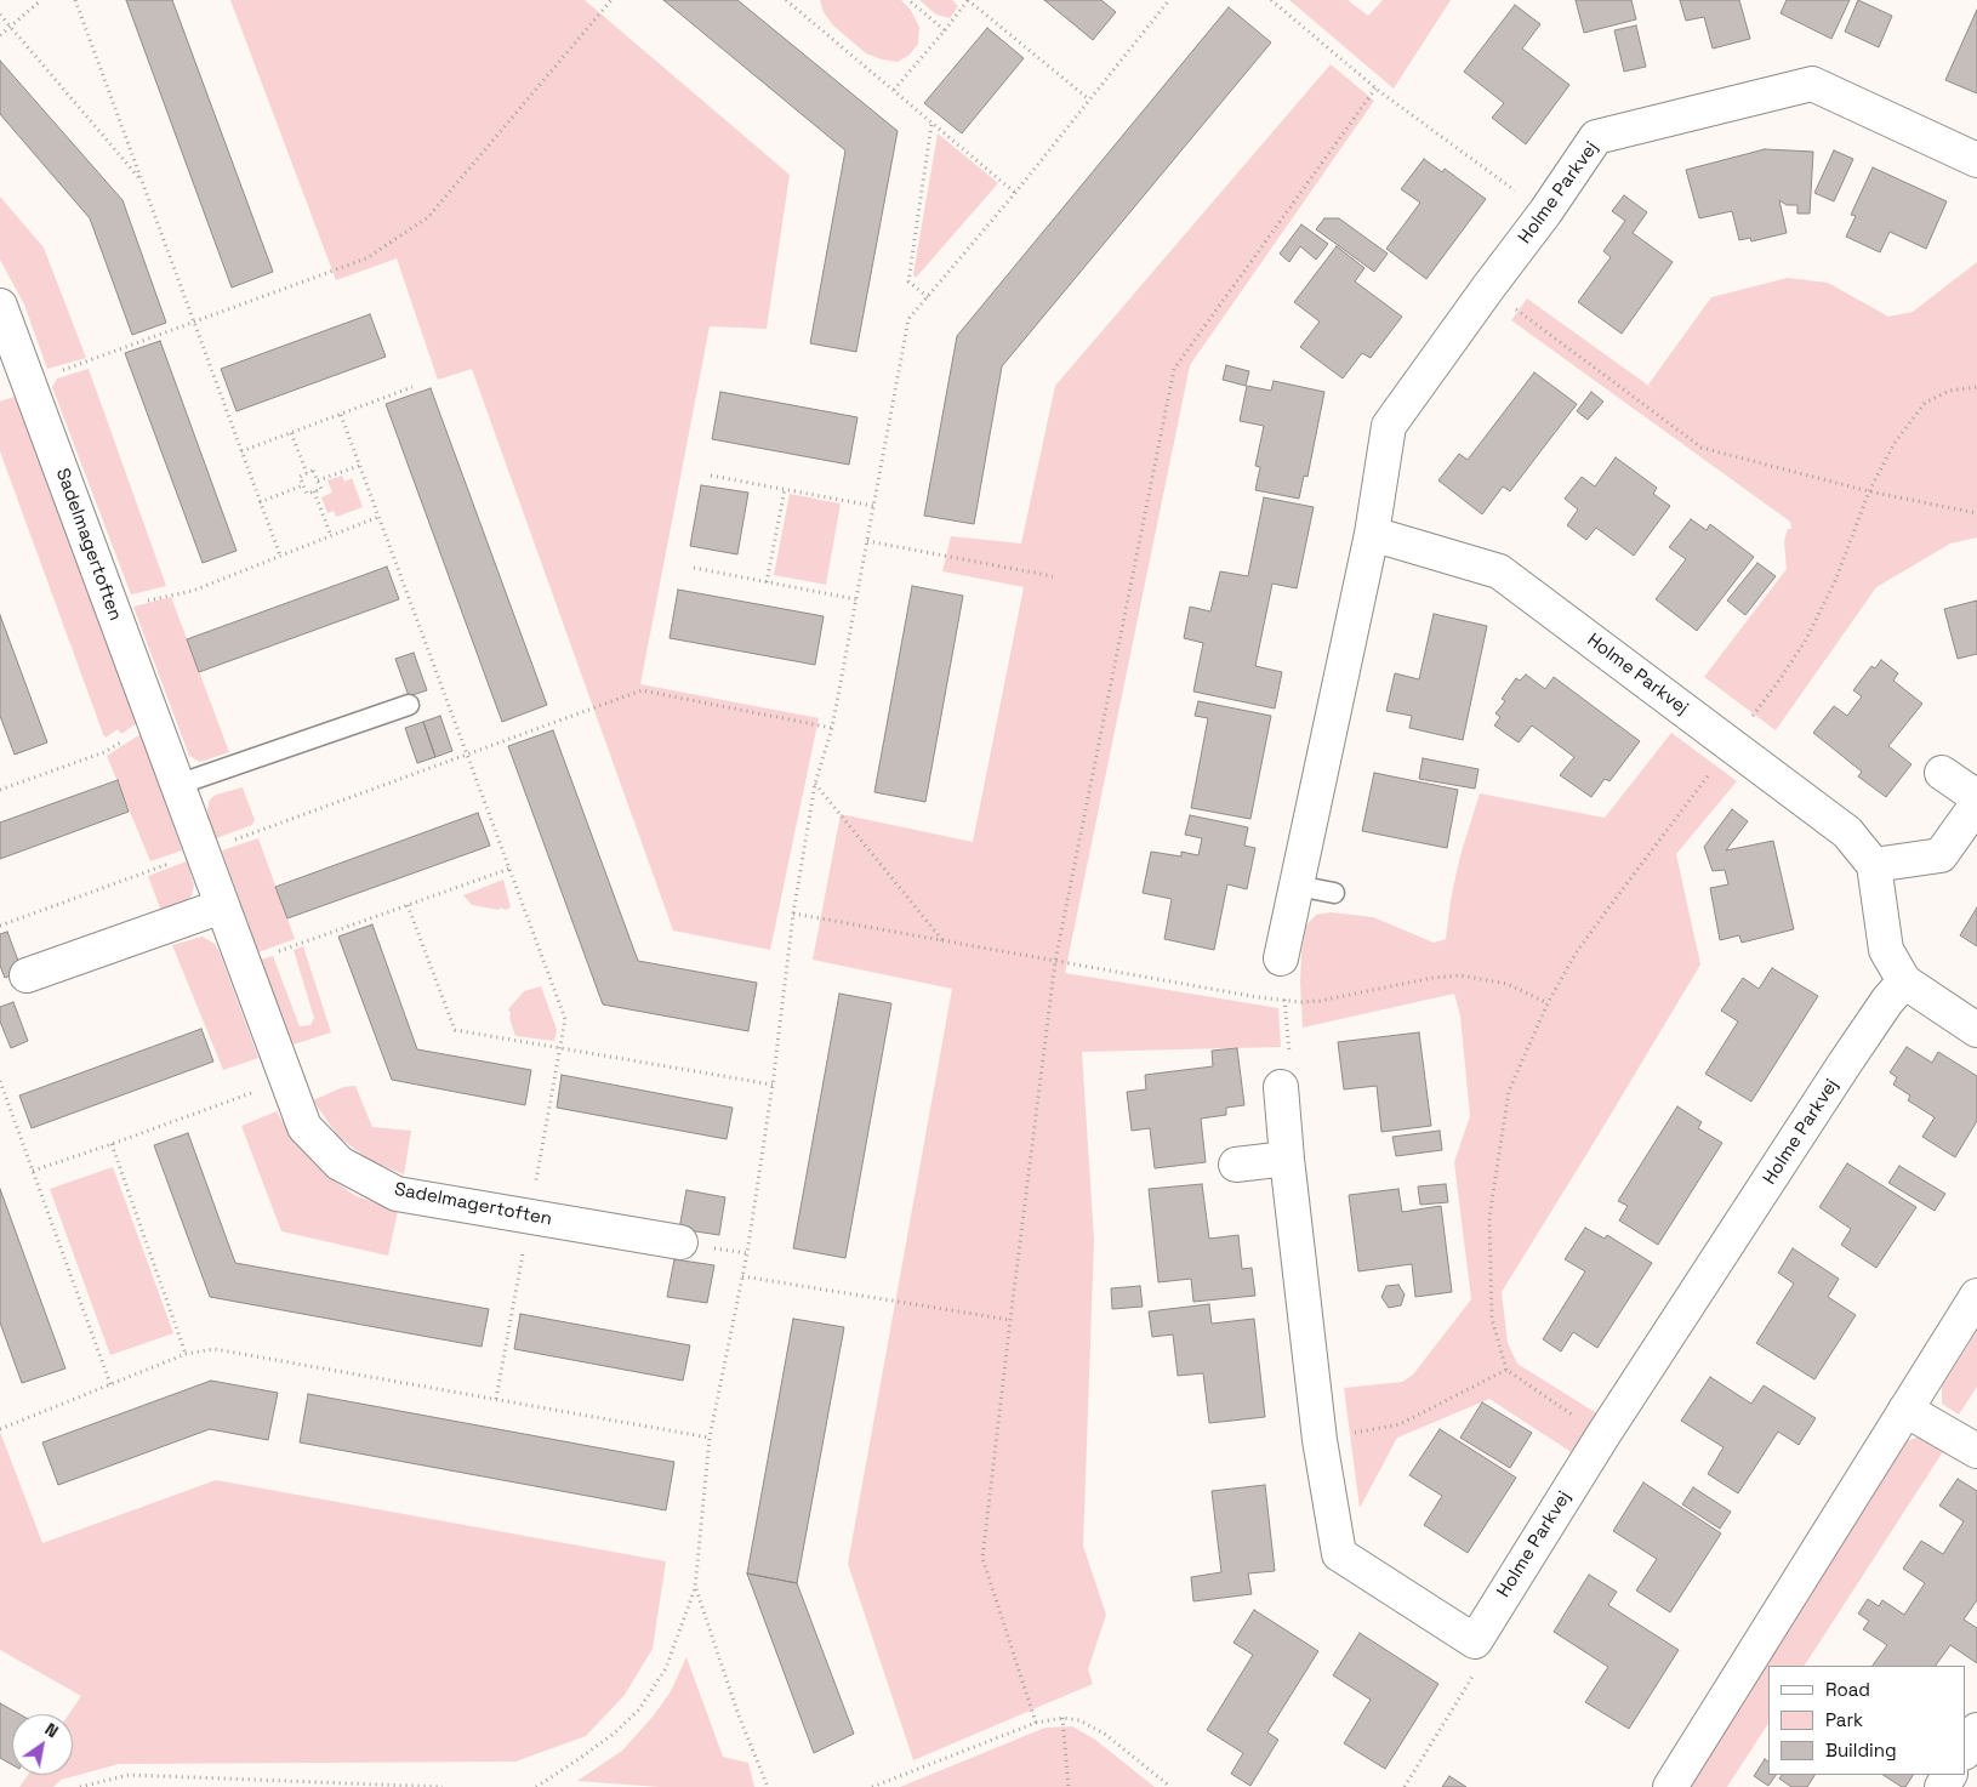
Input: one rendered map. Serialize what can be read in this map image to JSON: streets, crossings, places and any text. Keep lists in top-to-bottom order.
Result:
{
  "streets": {
    "street": ["Holme Parkvej", "Sadelmagertoften"]
  },
  "legend": ["Road", "Park", "Building"],
  "north": "top right"
}
